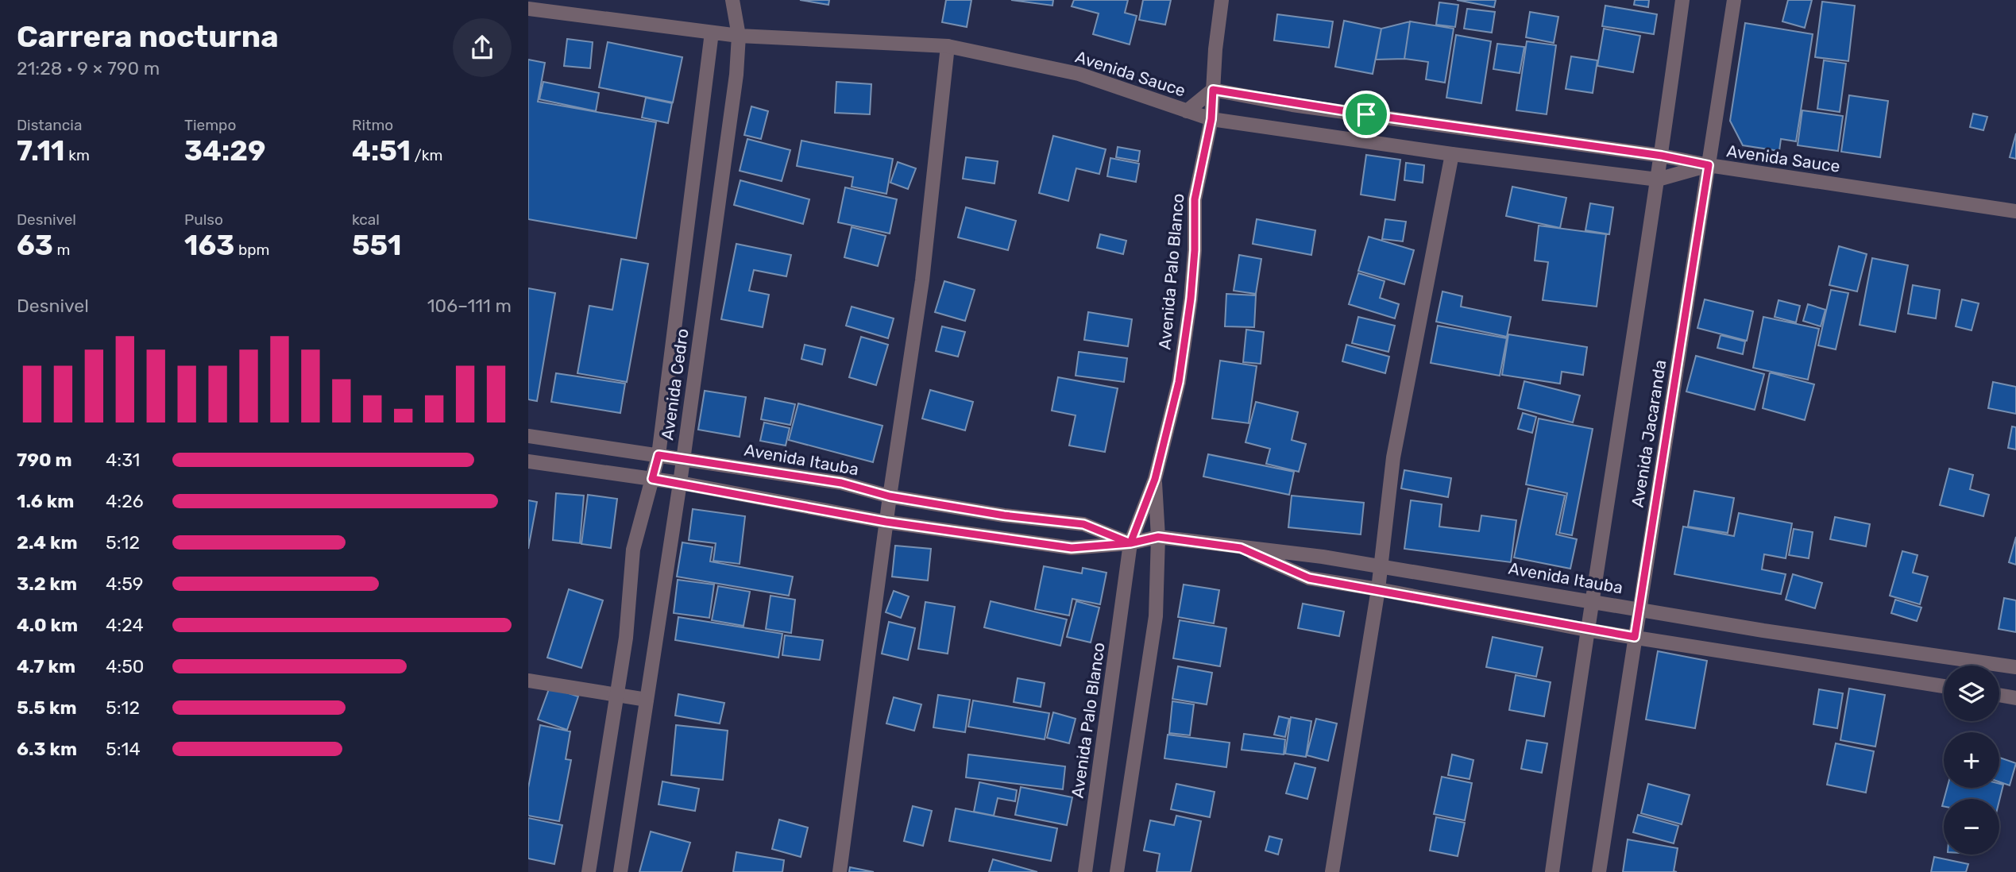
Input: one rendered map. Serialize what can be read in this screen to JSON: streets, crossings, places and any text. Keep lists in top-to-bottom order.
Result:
{
  "streets": {
    "street": [
      "Avenida Sauce",
      "Avenida Palo Blanco",
      "Avenida Cedro",
      "Avenida Jacaranda",
      "Avenida Itauba"
    ]
  },
  "crossings": [
    ["Avenida Sauce", "Avenida Palo Blanco"],
    ["Avenida Sauce", "Avenida Cedro"],
    ["Avenida Sauce", "Avenida Jacaranda"],
    ["Avenida Palo Blanco", "Avenida Itauba"],
    ["Avenida Cedro", "Avenida Itauba"],
    ["Avenida Jacaranda", "Avenida Itauba"]
  ],
  "page": {
    "heading": ["Carrera nocturna", "21:28 · 9 × 790 m"],
    "stats": [
      ["Distancia", "7.11 km"],
      ["Tiempo", "34:29"],
      ["Ritmo", "4:51 /km"],
      ["Desnivel", "63 m"],
      ["Pulso", "163 bpm"],
      ["kcal", "551"]
    ],
    "chart": ["Desnivel", "106–111 m"],
    "list": [
      {
        "name": "790 m",
        "note": "4:31"
      },
      {
        "name": "1.6 km",
        "note": "4:26"
      },
      {
        "name": "2.4 km",
        "note": "5:12"
      },
      {
        "name": "3.2 km",
        "note": "4:59"
      },
      {
        "name": "4.0 km",
        "note": "4:24"
      },
      {
        "name": "4.7 km",
        "note": "4:50"
      },
      {
        "name": "5.5 km",
        "note": "5:12"
      },
      {
        "name": "6.3 km",
        "note": "5:14"
      }
    ],
    "map_buttons": ["+", "−"]
  }
}
